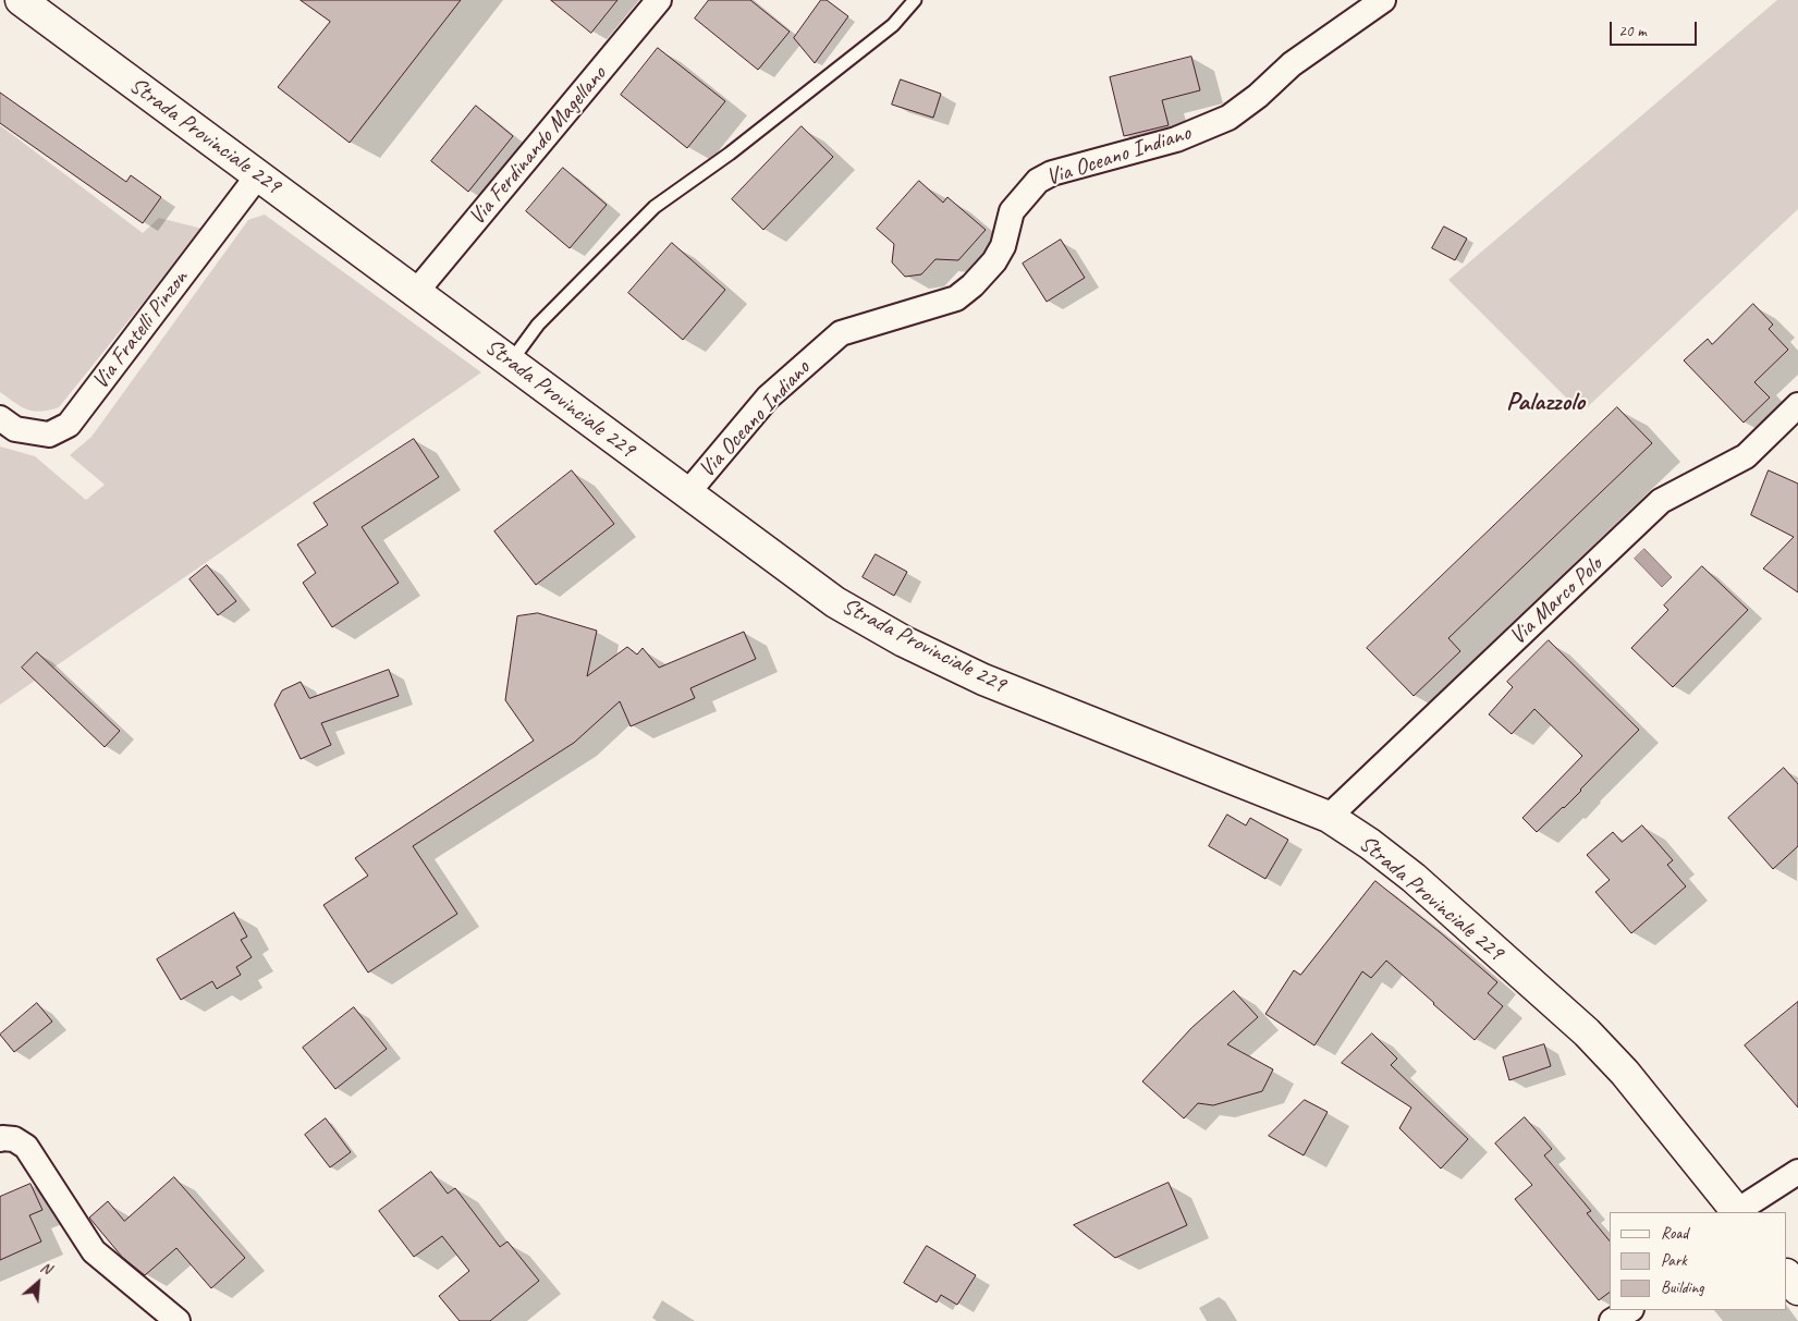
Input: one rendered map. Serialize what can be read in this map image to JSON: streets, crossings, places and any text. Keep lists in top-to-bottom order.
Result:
{
  "streets": {
    "street": [
      "Strada Provinciale 229",
      "Via Ferdinando Magellano",
      "Via Oceano Indiano",
      "Via Fratelli Pinzon",
      "Via Marco Polo"
    ]
  },
  "crossings": [
    ["Strada Provinciale 229", "Via Ferdinando Magellano"],
    ["Strada Provinciale 229", "Via Oceano Indiano"],
    ["Strada Provinciale 229", "Via Fratelli Pinzon"],
    ["Strada Provinciale 229", "Via Marco Polo"]
  ],
  "districts": ["Palazzolo"],
  "legend": ["Road", "Park", "Building"],
  "scale_bar": "20 m",
  "north": "top right"
}
